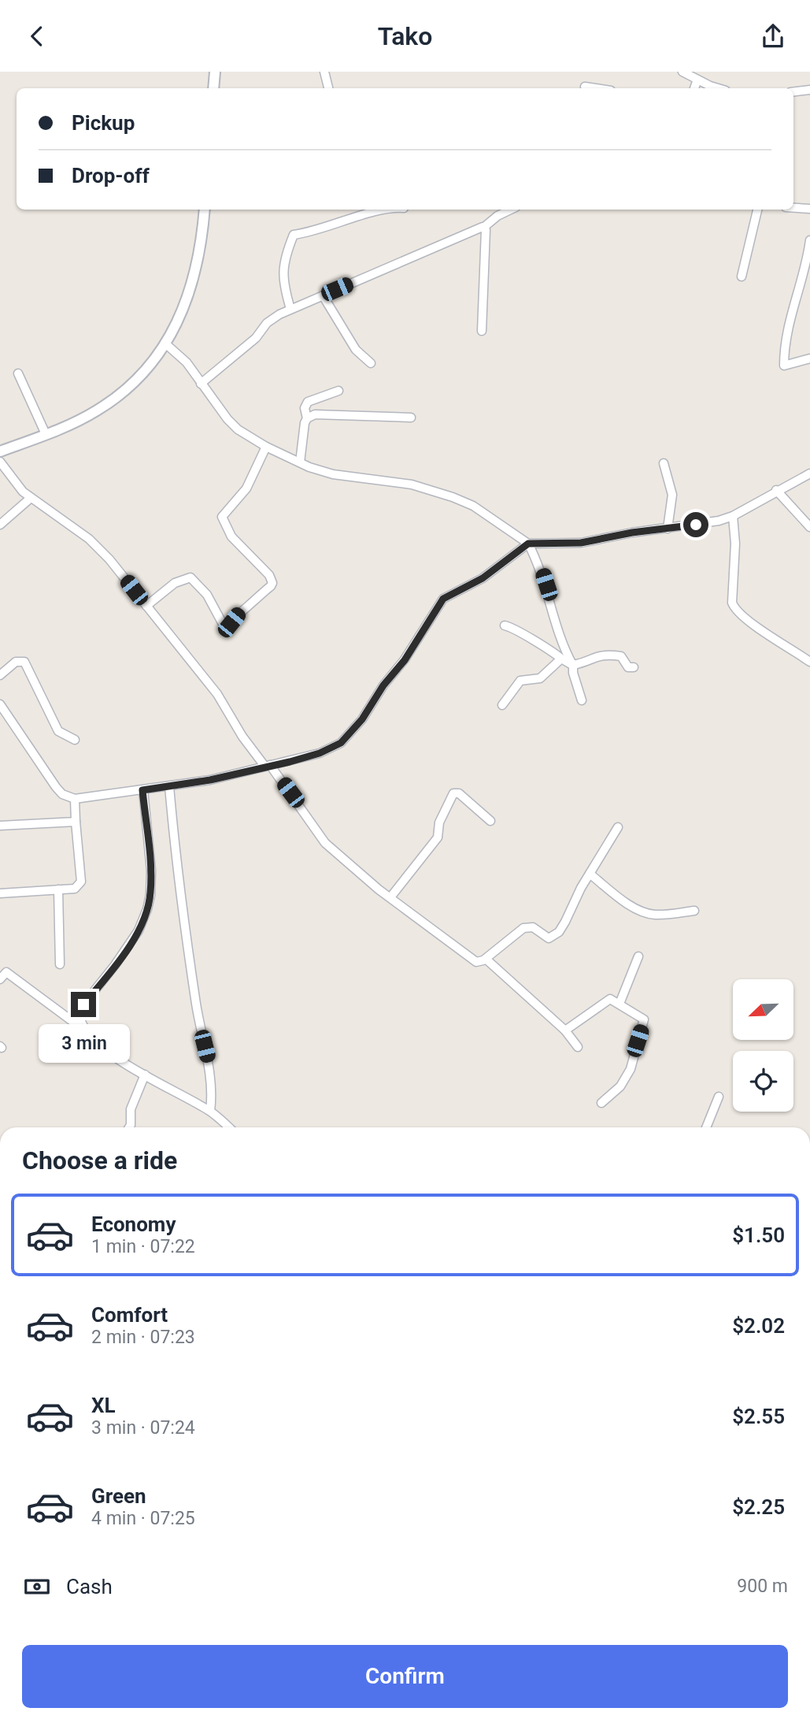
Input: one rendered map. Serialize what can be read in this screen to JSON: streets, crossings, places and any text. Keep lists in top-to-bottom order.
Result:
{
  "north": "bottom left",
  "page": {
    "header": "Tako",
    "banner": ["Pickup", "Drop-off"],
    "bubble": "3 min",
    "heading": "Choose a ride",
    "list": [
      {
        "name": "Economy",
        "note": "1 min · 07:22",
        "value": "$1.50"
      },
      {
        "name": "Comfort",
        "note": "2 min · 07:23",
        "value": "$2.02"
      },
      {
        "name": "XL",
        "note": "3 min · 07:24",
        "value": "$2.55"
      },
      {
        "name": "Green",
        "note": "4 min · 07:25",
        "value": "$2.25"
      }
    ],
    "pay": ["Cash", "900 m"],
    "buttons": "Confirm"
  }
}
